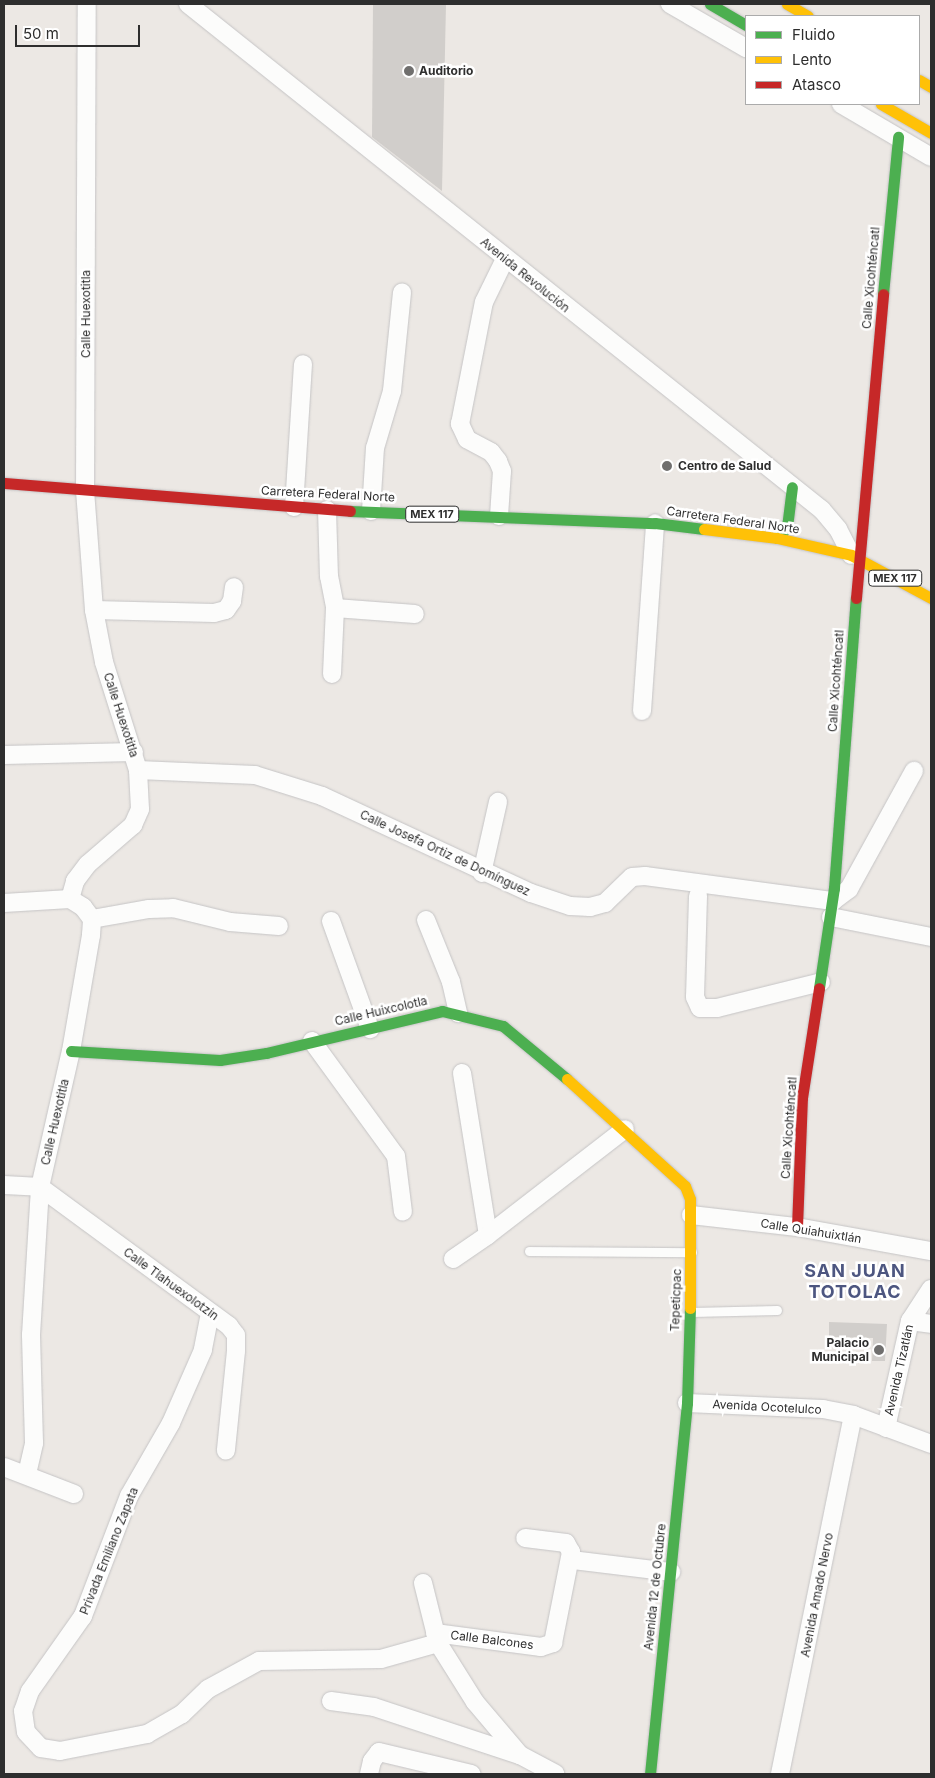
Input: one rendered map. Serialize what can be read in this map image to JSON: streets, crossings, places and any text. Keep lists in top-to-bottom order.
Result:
{
  "streets": {
    "main road": [
      "Calle Xicohténcatl",
      "Carretera Federal Norte",
      "MEX 117",
      "Calle Huixcolotla",
      "Tepeticpac",
      "Avenida 12 de Octubre"
    ],
    "street": [
      "Avenida Revolución",
      "Calle Huexotitla",
      "Calle Josefa Ortiz de Domínguez",
      "Calle Quiahuixtlán",
      "Calle Tlahuexolotzin",
      "Avenida Tizatlán",
      "Avenida Ocotelulco",
      "Privada Emiliano Zapata",
      "Avenida Amado Nervo",
      "Calle Balcones"
    ]
  },
  "crossings": [
    ["Avenida Revolución", "Calle Xicohténcatl"],
    ["Avenida Revolución", "Carretera Federal Norte"],
    ["Avenida Revolución", "MEX 117"],
    ["Calle Xicohténcatl", "Carretera Federal Norte"],
    ["Calle Xicohténcatl", "MEX 117"],
    ["Calle Xicohténcatl", "Calle Josefa Ortiz de Domínguez"],
    ["Calle Xicohténcatl", "Calle Quiahuixtlán"],
    ["Calle Huexotitla", "Carretera Federal Norte"],
    ["Calle Huexotitla", "Calle Josefa Ortiz de Domínguez"],
    ["Calle Huexotitla", "Calle Huixcolotla"],
    ["Calle Huexotitla", "Calle Tlahuexolotzin"],
    ["Carretera Federal Norte", "MEX 117"],
    ["Calle Huixcolotla", "Calle Quiahuixtlán"],
    ["Calle Huixcolotla", "Tepeticpac"],
    ["Calle Quiahuixtlán", "Tepeticpac"],
    ["Calle Tlahuexolotzin", "Privada Emiliano Zapata"],
    ["Tepeticpac", "Avenida Ocotelulco"],
    ["Tepeticpac", "Avenida 12 de Octubre"],
    ["Avenida Tizatlán", "Avenida Ocotelulco"],
    ["Avenida Ocotelulco", "Avenida 12 de Octubre"],
    ["Avenida Ocotelulco", "Avenida Amado Nervo"],
    ["Privada Emiliano Zapata", "Calle Balcones"]
  ],
  "districts": ["SAN JUAN TOTOLAC"],
  "places": ["Auditorio", "Centro de Salud", "Palacio Municipal"],
  "legend": ["Fluido", "Lento", "Atasco"],
  "scale_bar": "50 m"
}
